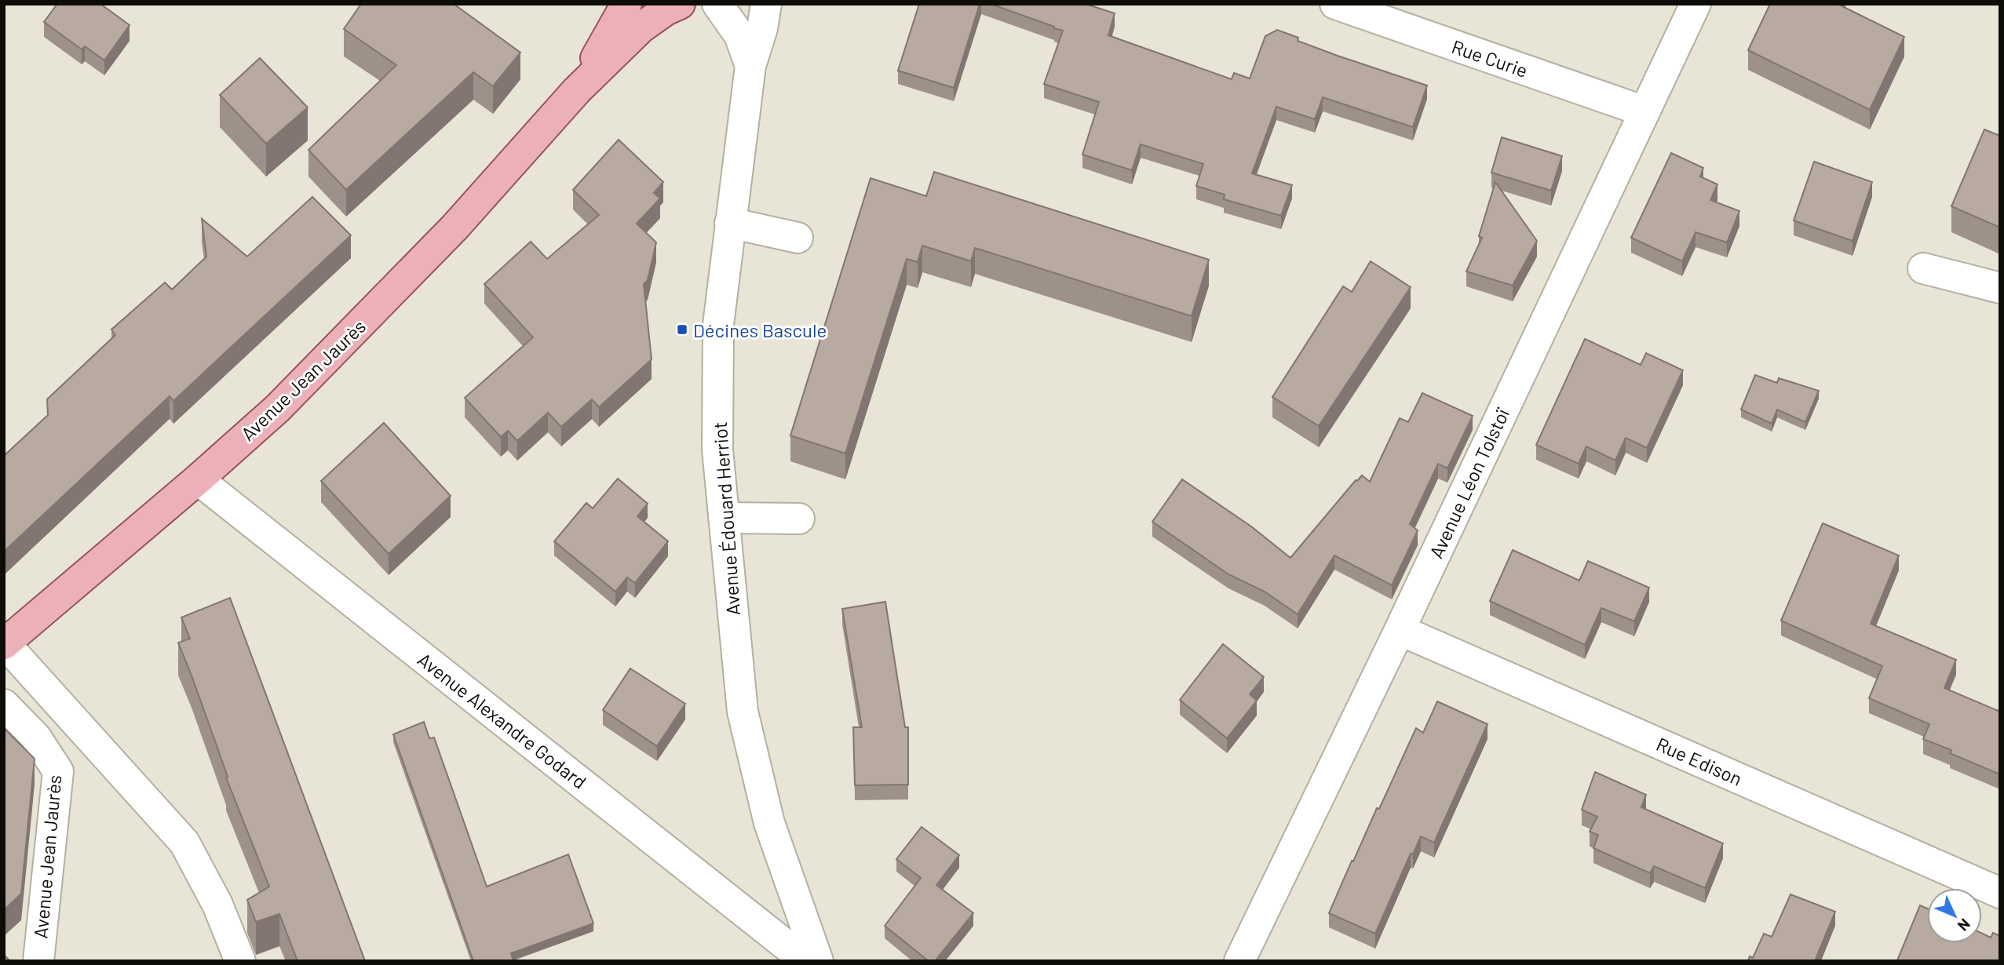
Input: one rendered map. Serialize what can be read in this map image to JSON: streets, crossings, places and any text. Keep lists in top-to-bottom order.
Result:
{
  "streets": {
    "main road": ["Avenue Jean Jaurès"],
    "street": [
      "Rue Curie",
      "Avenue Léon Tolstoï",
      "Avenue Édouard Herriot",
      "Avenue Alexandre Godard",
      "Rue Edison"
    ]
  },
  "crossings": [
    ["Rue Curie", "Avenue Léon Tolstoï"],
    ["Avenue Jean Jaurès", "Avenue Alexandre Godard"],
    ["Avenue Léon Tolstoï", "Rue Edison"]
  ],
  "places": {
    "transit": ["Décines Bascule"]
  },
  "north": "bottom right"
}
